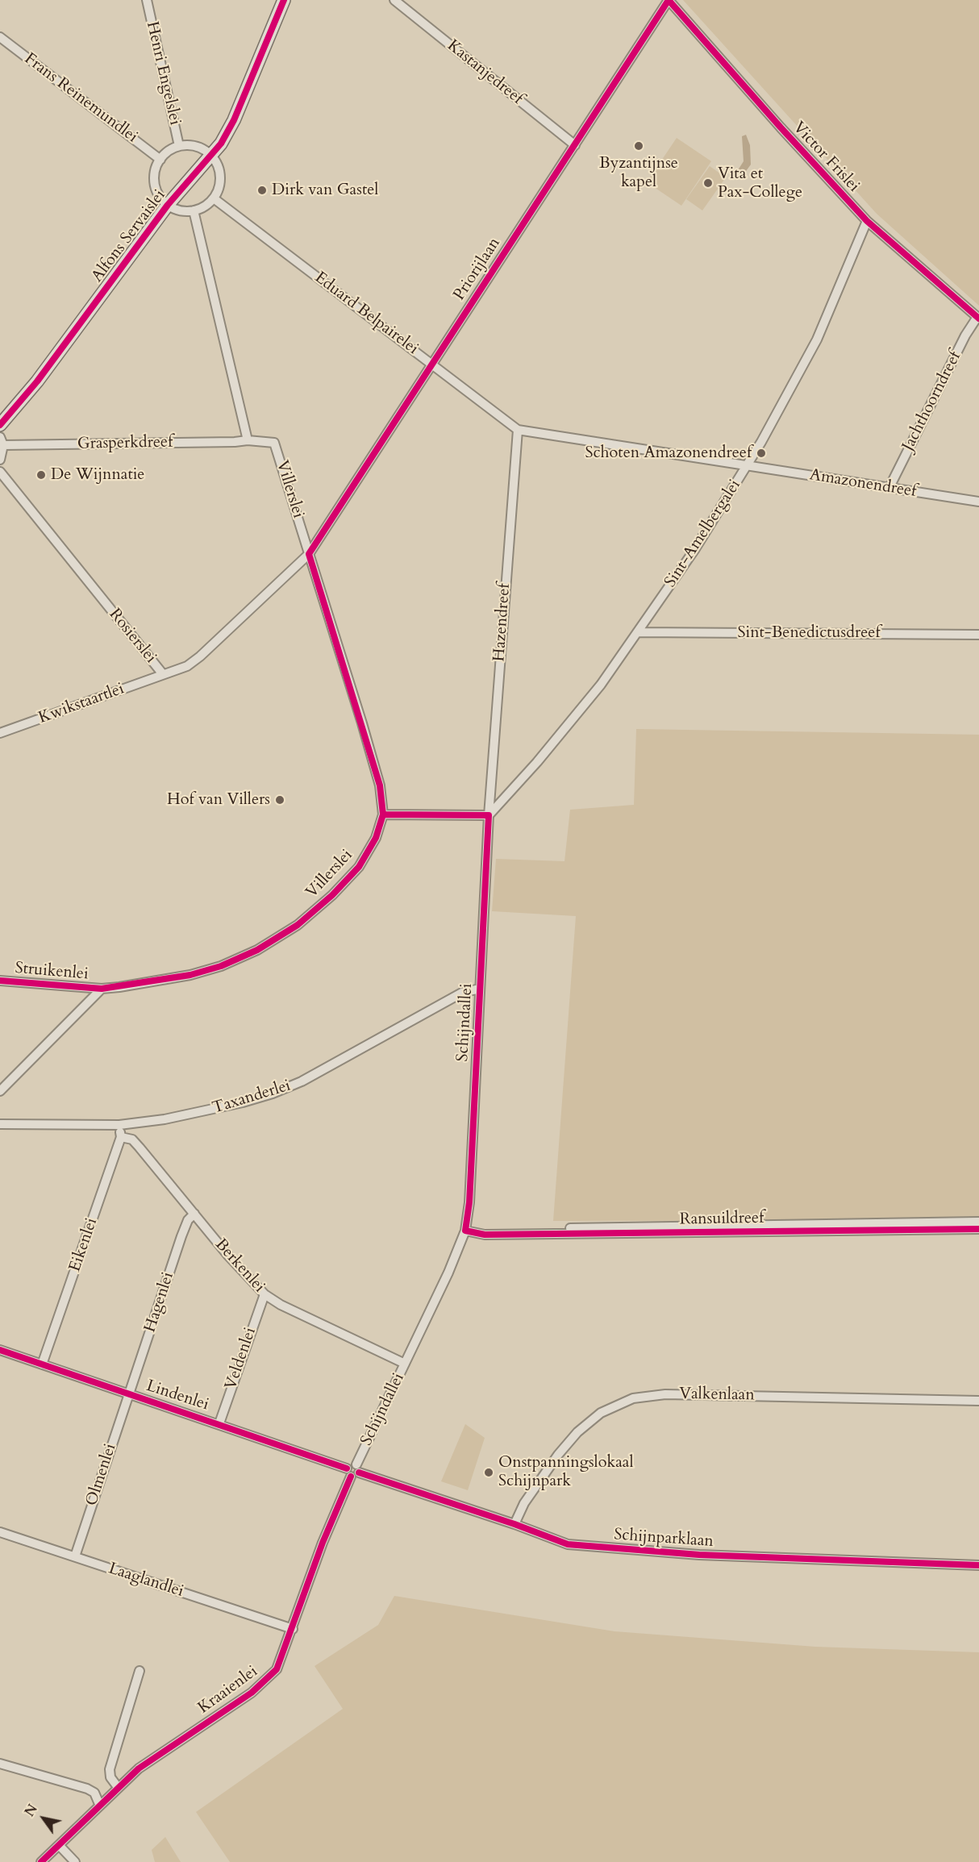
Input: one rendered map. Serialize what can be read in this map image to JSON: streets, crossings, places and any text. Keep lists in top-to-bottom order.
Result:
{
  "streets": {
    "street": [
      "Kastanjedreef",
      "Henri Engelslei",
      "Frans Reinemundlei",
      "Victor Frislei",
      "Alfons Servaislei",
      "Priorijlaan",
      "Eduard Belpairelei",
      "Jachthoorndreef",
      "Grasperkdreef",
      "Amazonendreef",
      "Villerslei",
      "Sint-Amelbergalei",
      "Hazendreef",
      "Sint-Benedictusdreef",
      "Rosierslei",
      "Kwikstaartlei",
      "Struikenlei",
      "Schijndallei",
      "Taxanderlei",
      "Ransuildreef",
      "Eikenlei",
      "Berkenlei",
      "Hagenlei",
      "Veldenlei",
      "Valkenlaan",
      "Lindenlei",
      "Olmenlei",
      "Schijnparklaan",
      "Laaglandlei",
      "Kraaienlei"
    ]
  },
  "crossings": [
    ["Kastanjedreef", "Priorijlaan"],
    ["Victor Frislei", "Priorijlaan"],
    ["Victor Frislei", "Jachthoorndreef"],
    ["Victor Frislei", "Sint-Amelbergalei"],
    ["Priorijlaan", "Eduard Belpairelei"],
    ["Priorijlaan", "Villerslei"],
    ["Priorijlaan", "Rosierslei"],
    ["Eduard Belpairelei", "Amazonendreef"],
    ["Eduard Belpairelei", "Sint-Amelbergalei"],
    ["Eduard Belpairelei", "Hazendreef"],
    ["Jachthoorndreef", "Amazonendreef"],
    ["Grasperkdreef", "Villerslei"],
    ["Amazonendreef", "Sint-Amelbergalei"],
    ["Villerslei", "Rosierslei"],
    ["Villerslei", "Struikenlei"],
    ["Sint-Amelbergalei", "Hazendreef"],
    ["Sint-Amelbergalei", "Sint-Benedictusdreef"],
    ["Sint-Amelbergalei", "Schijndallei"],
    ["Hazendreef", "Schijndallei"],
    ["Rosierslei", "Kwikstaartlei"],
    ["Schijndallei", "Taxanderlei"],
    ["Schijndallei", "Ransuildreef"],
    ["Schijndallei", "Berkenlei"],
    ["Schijndallei", "Schijnparklaan"],
    ["Taxanderlei", "Eikenlei"],
    ["Eikenlei", "Lindenlei"],
    ["Berkenlei", "Hagenlei"],
    ["Berkenlei", "Veldenlei"],
    ["Hagenlei", "Lindenlei"],
    ["Hagenlei", "Olmenlei"],
    ["Veldenlei", "Lindenlei"],
    ["Valkenlaan", "Schijnparklaan"],
    ["Lindenlei", "Olmenlei"],
    ["Olmenlei", "Laaglandlei"],
    ["Laaglandlei", "Kraaienlei"]
  ],
  "places": [
    "Byzantijnse kapel",
    "Vita et Pax-College",
    "Dirk van Gastel",
    "Schoten Amazonendreef",
    "De Wijnnatie",
    "Hof van Villers",
    "Onstpanningslokaal Schijnpark"
  ],
  "north": "top left"
}
